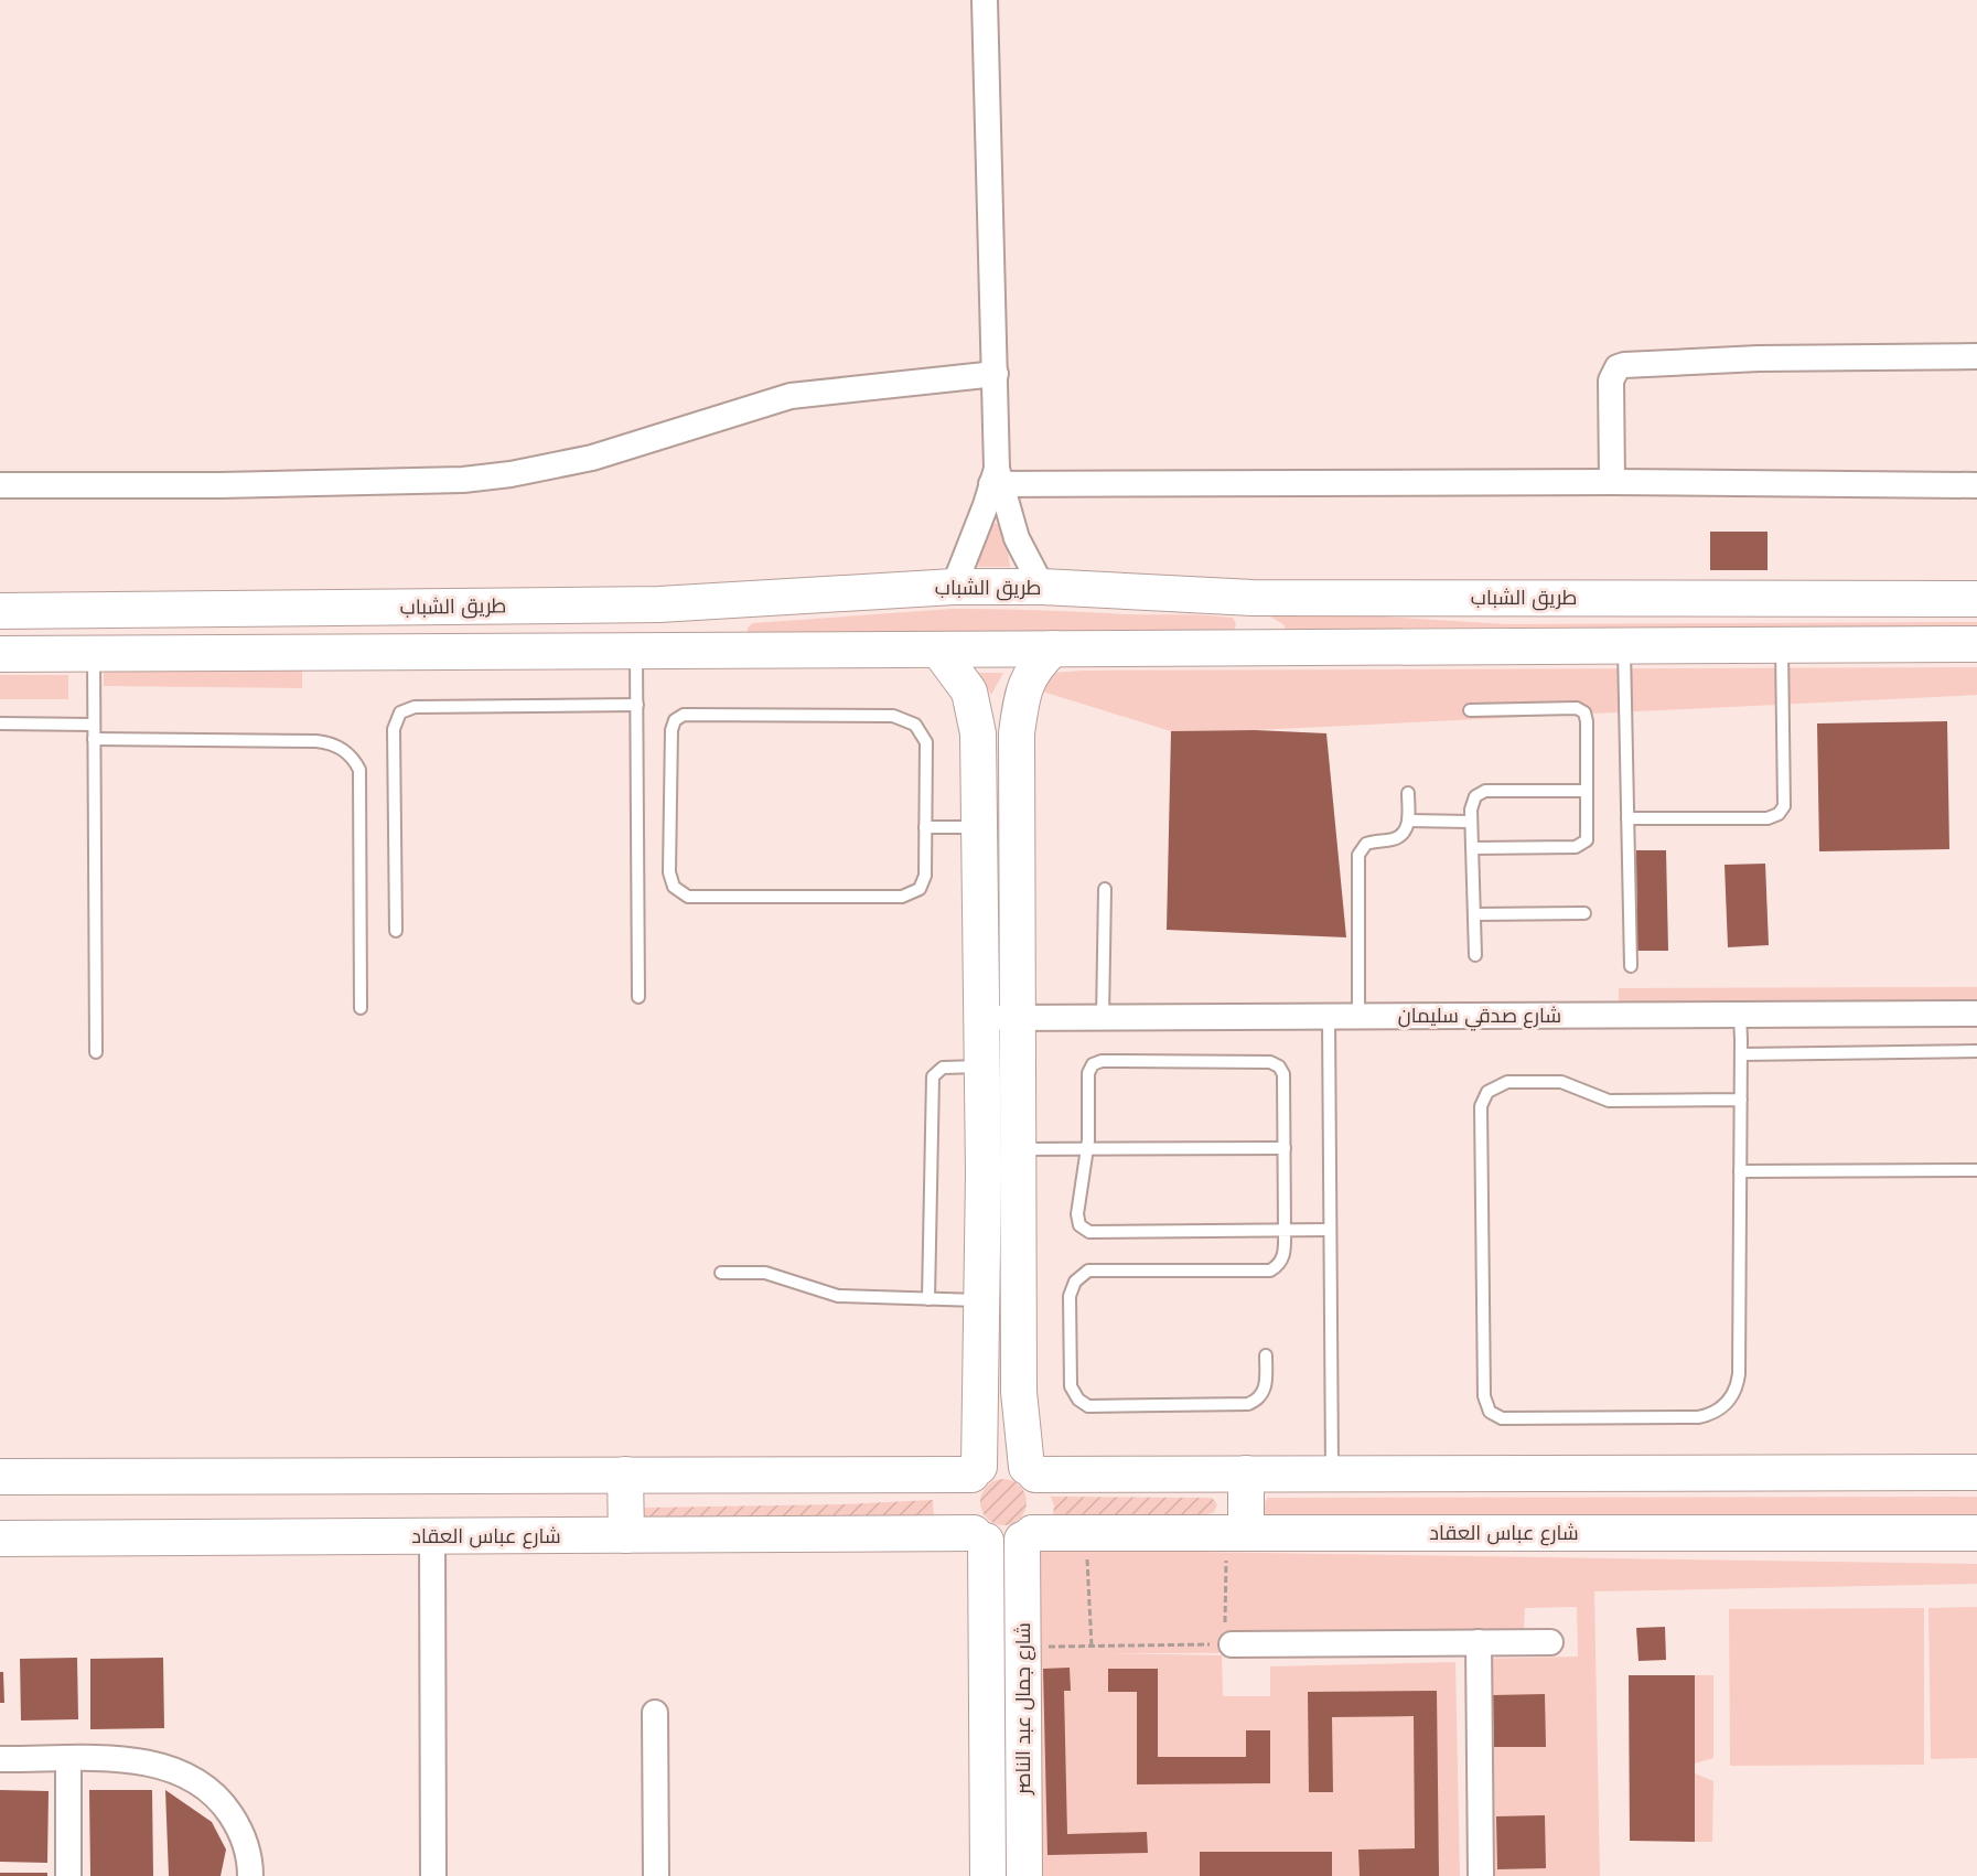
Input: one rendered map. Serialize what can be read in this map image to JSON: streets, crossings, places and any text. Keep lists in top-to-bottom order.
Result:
{
  "streets": {
    "main road": ["طريق الشباب", "شارع عباس العقاد", "شارع جمال عبد الناصر"],
    "street": ["شارع صدقي سليمان"]
  },
  "crossings": [
    ["شارع عباس العقاد", "شارع جمال عبد الناصر"]
  ]
}
